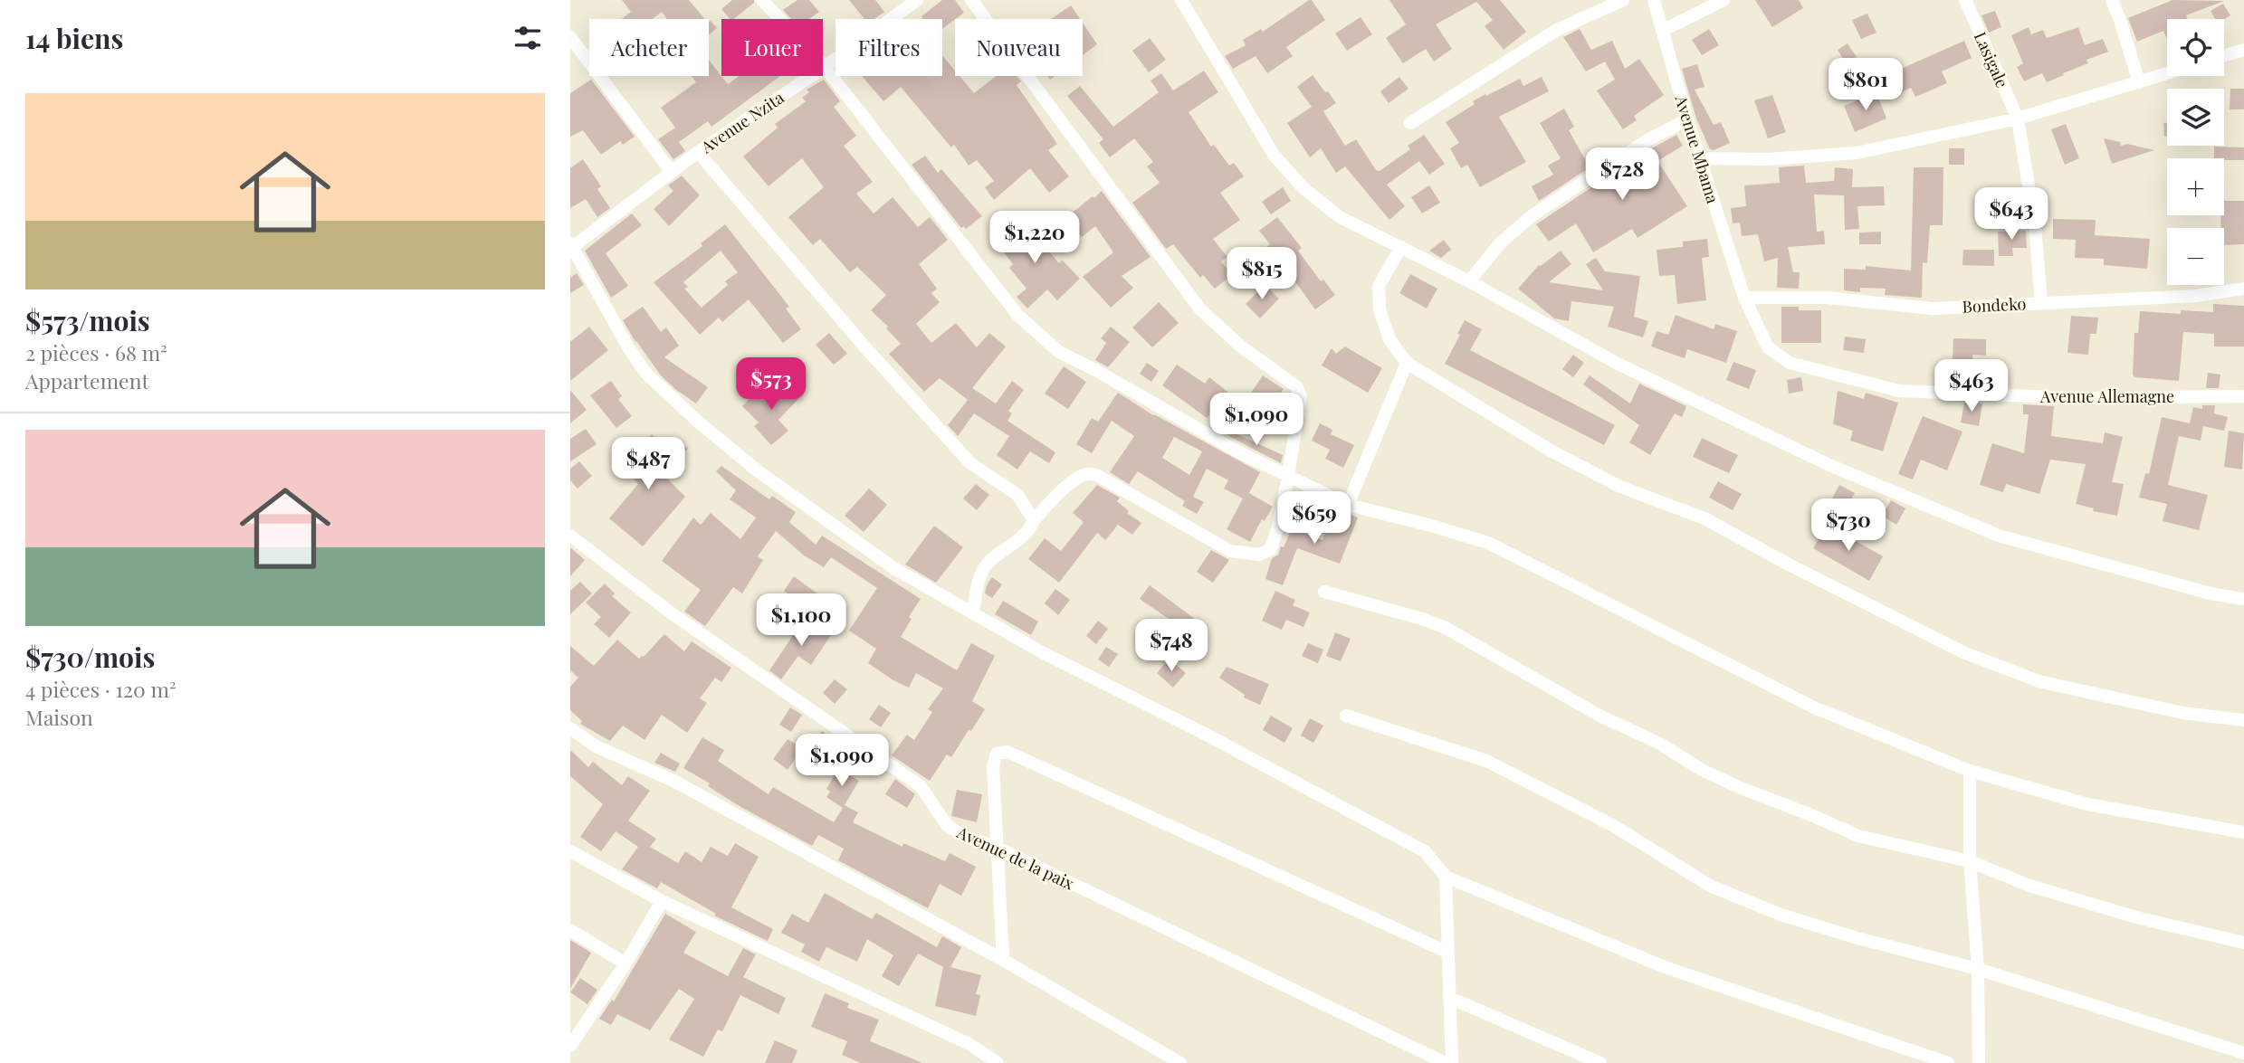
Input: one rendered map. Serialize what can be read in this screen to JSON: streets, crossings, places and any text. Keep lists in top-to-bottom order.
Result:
{
  "streets": {
    "street": [
      "Lasigale",
      "Avenue Nzita",
      "Avenue Mbama",
      "Bondeko",
      "Avenue Allemagne",
      "Avenue de la paix"
    ]
  },
  "crossings": [
    ["Lasigale", "Bondeko"],
    ["Avenue Mbama", "Bondeko"],
    ["Avenue Mbama", "Avenue Allemagne"],
    ["Bondeko", "Avenue Allemagne"]
  ],
  "page": {
    "heading": "14 biens",
    "map_buttons": ["+", "−"],
    "chip": [
      "Acheter",
      "Louer",
      "Filtres",
      "Nouveau"
    ],
    "price": [
      "$801",
      "$728",
      "$643",
      "$1,220",
      "$815",
      "$573",
      "$463",
      "$1,090",
      "$487",
      "$659",
      "$730",
      "$1,100",
      "$748",
      "$1,090"
    ],
    "list": [
      {
        "name": "$573/mois",
        "note": "2 pièces · 68 m² · Appartement"
      },
      {
        "name": "$730/mois",
        "note": "4 pièces · 120 m² · Maison"
      }
    ]
  }
}
